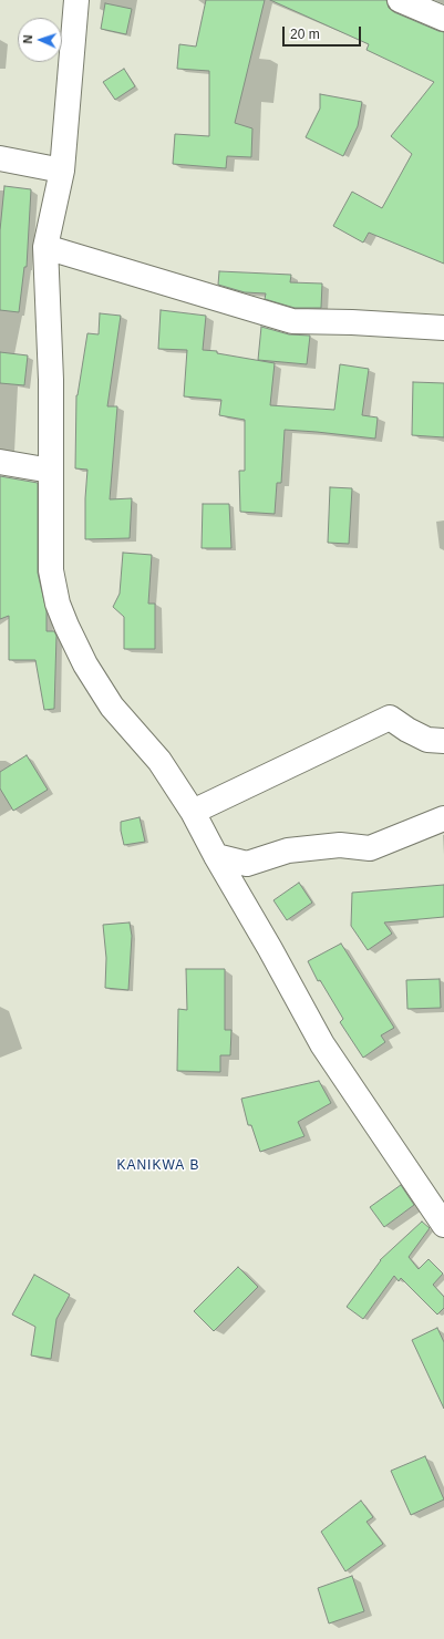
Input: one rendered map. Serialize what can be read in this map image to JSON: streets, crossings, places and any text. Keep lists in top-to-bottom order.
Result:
{
  "districts": ["KANIKWA B"],
  "scale_bar": "20 m",
  "north": "left"
}
